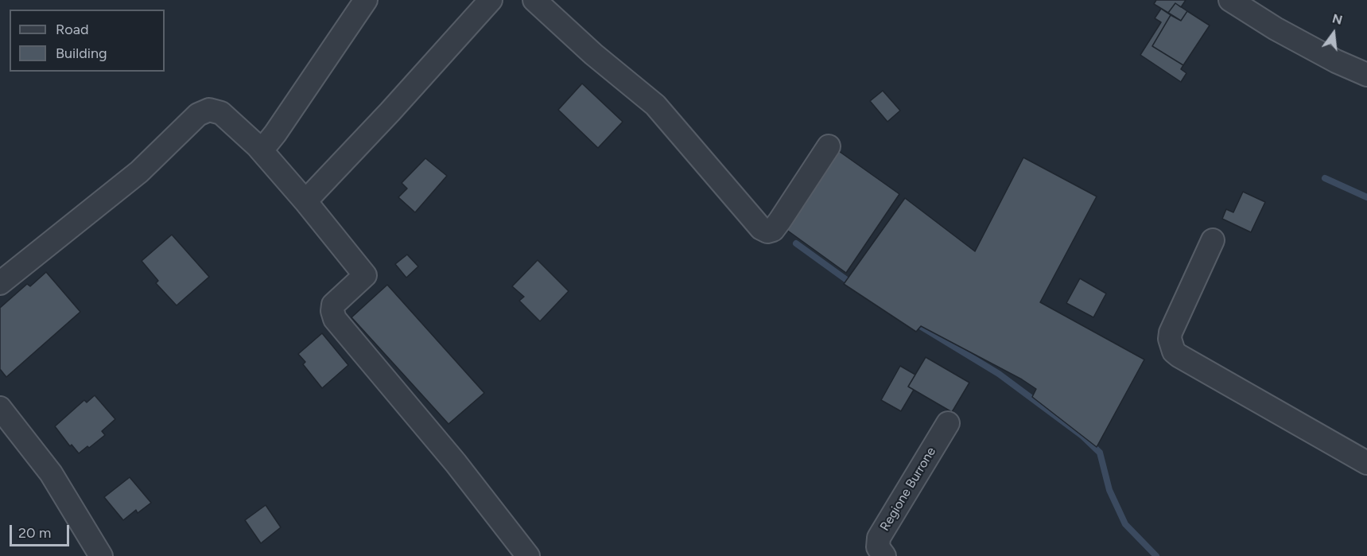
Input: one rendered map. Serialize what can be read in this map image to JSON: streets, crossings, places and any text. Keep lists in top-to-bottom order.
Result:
{
  "streets": {
    "street": ["Regione Burrone"]
  },
  "legend": ["Road", "Building"],
  "scale_bar": "20 m",
  "north": "top"
}
